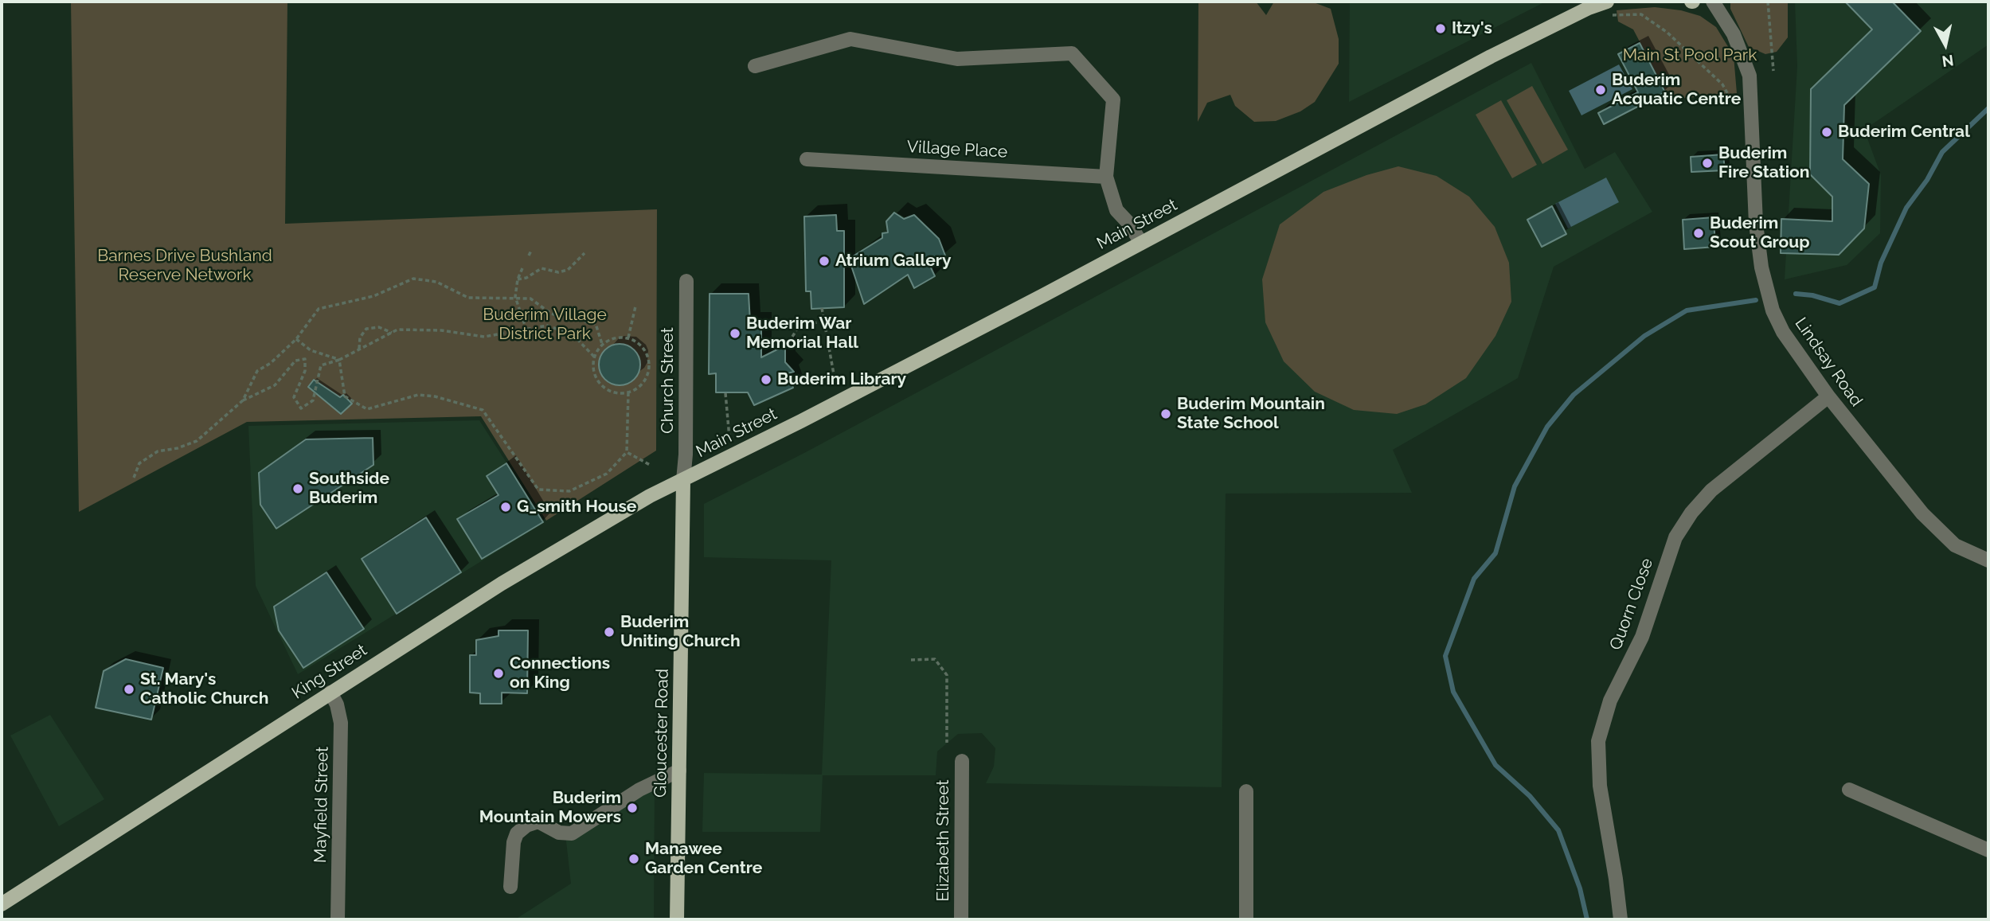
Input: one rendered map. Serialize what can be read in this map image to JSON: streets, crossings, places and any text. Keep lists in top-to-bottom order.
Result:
{
  "streets": {
    "main road": ["Main Street", "King Street", "Gloucester Road"],
    "street": [
      "Village Place",
      "Lindsay Road",
      "Church Street",
      "Quorn Close",
      "Mayfield Street",
      "Elizabeth Street"
    ]
  },
  "crossings": [
    ["Main Street", "Church Street"],
    ["Main Street", "King Street"],
    ["Main Street", "Gloucester Road"],
    ["Lindsay Road", "Quorn Close"],
    ["Church Street", "King Street"],
    ["Church Street", "Gloucester Road"],
    ["King Street", "Gloucester Road"],
    ["King Street", "Mayfield Street"]
  ],
  "parks": ["Main St Pool Park", "Barnes Drive Bushland Reserve Network", "Buderim Village District Park"],
  "places": [
    "Itzy's",
    "Buderim Acquatic Centre",
    "Buderim Central",
    "Buderim Fire Station",
    "Buderim Scout Group",
    "Atrium Gallery",
    "Buderim War Memorial Hall",
    "Buderim Library",
    "Buderim Mountain State School",
    "Southside Buderim",
    "G_smith House",
    "Buderim Uniting Church",
    "Connections on King",
    "St. Mary's Catholic Church",
    "Buderim Mountain Mowers",
    "Manawee Garden Centre"
  ],
  "north": "bottom"
}
